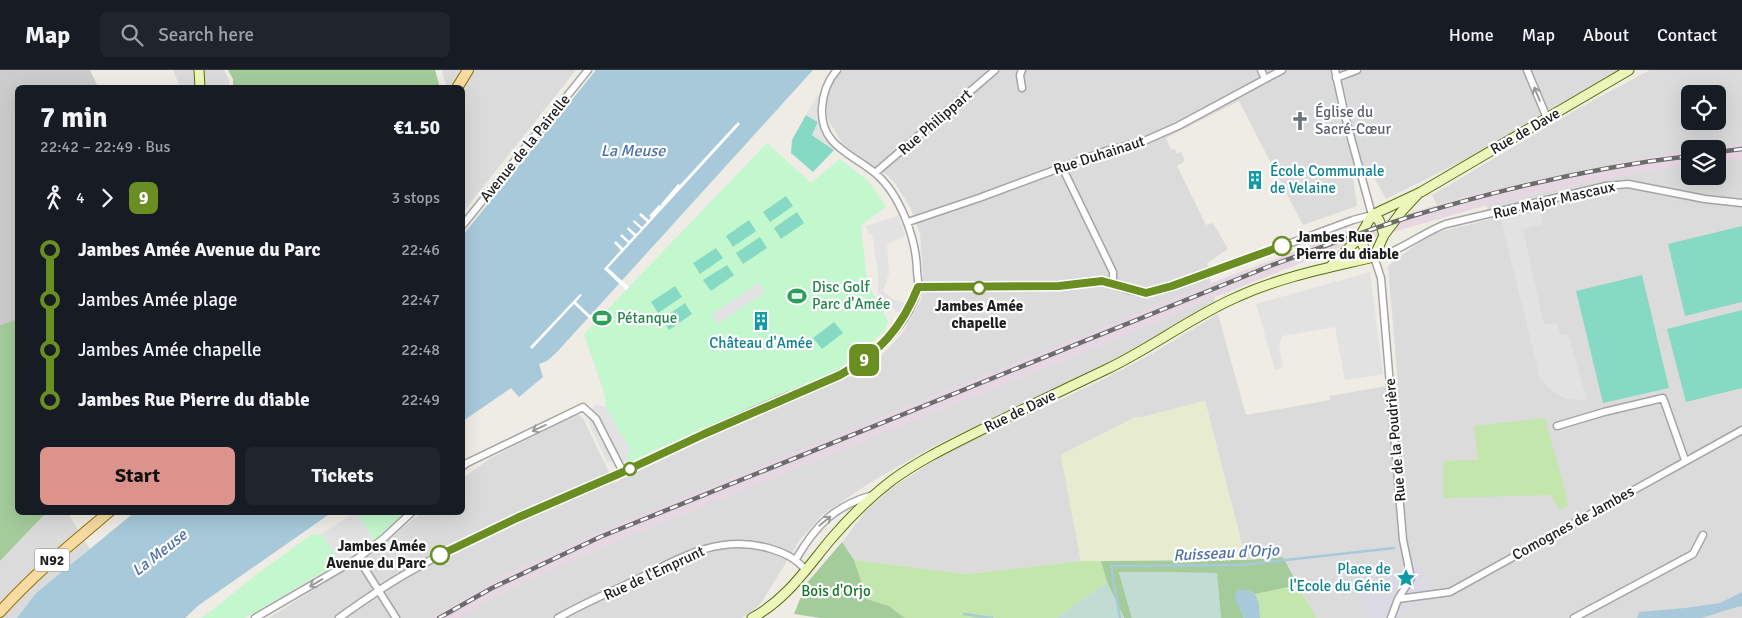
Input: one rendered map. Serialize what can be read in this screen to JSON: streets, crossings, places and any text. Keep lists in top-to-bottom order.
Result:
{
  "streets": {
    "main road": ["Rue de Dave", "N92"],
    "street": [
      "Rue Philippart",
      "Avenue de la Pairelle",
      "Rue Duhainaut",
      "Rue Major Mascaux",
      "Rue de la Poudrière",
      "Comognes de Jambes",
      "Rue de l'Emprunt"
    ]
  },
  "crossings": [
    ["Rue de Dave", "Rue Major Mascaux"],
    ["Rue de Dave", "Rue de la Poudrière"],
    ["Rue de Dave", "Rue de l'Emprunt"],
    ["Rue Major Mascaux", "Rue de la Poudrière"],
    ["Rue de la Poudrière", "Comognes de Jambes"]
  ],
  "water": ["La Meuse", "Ruisseau d'Orjo"],
  "parks": ["Bois d'Orjo"],
  "places": {
    "church": ["Église du Sacré-Cœur"],
    "building": ["École Communale de Velaine", "Château d'Amée"],
    "other": ["Jambes Rue Pierre du diable", "Jambes Amée chapelle", "Jambes Amée Avenue du Parc"],
    "sports": ["Disc Golf Parc d'Amée", "Pétanque"],
    "place": ["Place de l'Ecole du Génie"]
  },
  "lines": ["bus line 9"],
  "page": {
    "header": "Map",
    "search": "Search here",
    "nav": [
      "Home",
      "Map",
      "About",
      "Contact"
    ],
    "on_map": "9",
    "heading": ["7 min", "22:42 – 22:49 · Bus", "€1.50"],
    "legs": ["4", "9", "3 stops"],
    "list": [
      {
        "name": "Jambes Amée Avenue du Parc",
        "value": "22:46"
      },
      {
        "name": "Jambes Amée plage",
        "value": "22:47"
      },
      {
        "name": "Jambes Amée chapelle",
        "value": "22:48"
      },
      {
        "name": "Jambes Rue Pierre du diable",
        "value": "22:49"
      }
    ],
    "buttons": ["Start", "Tickets"]
  }
}
